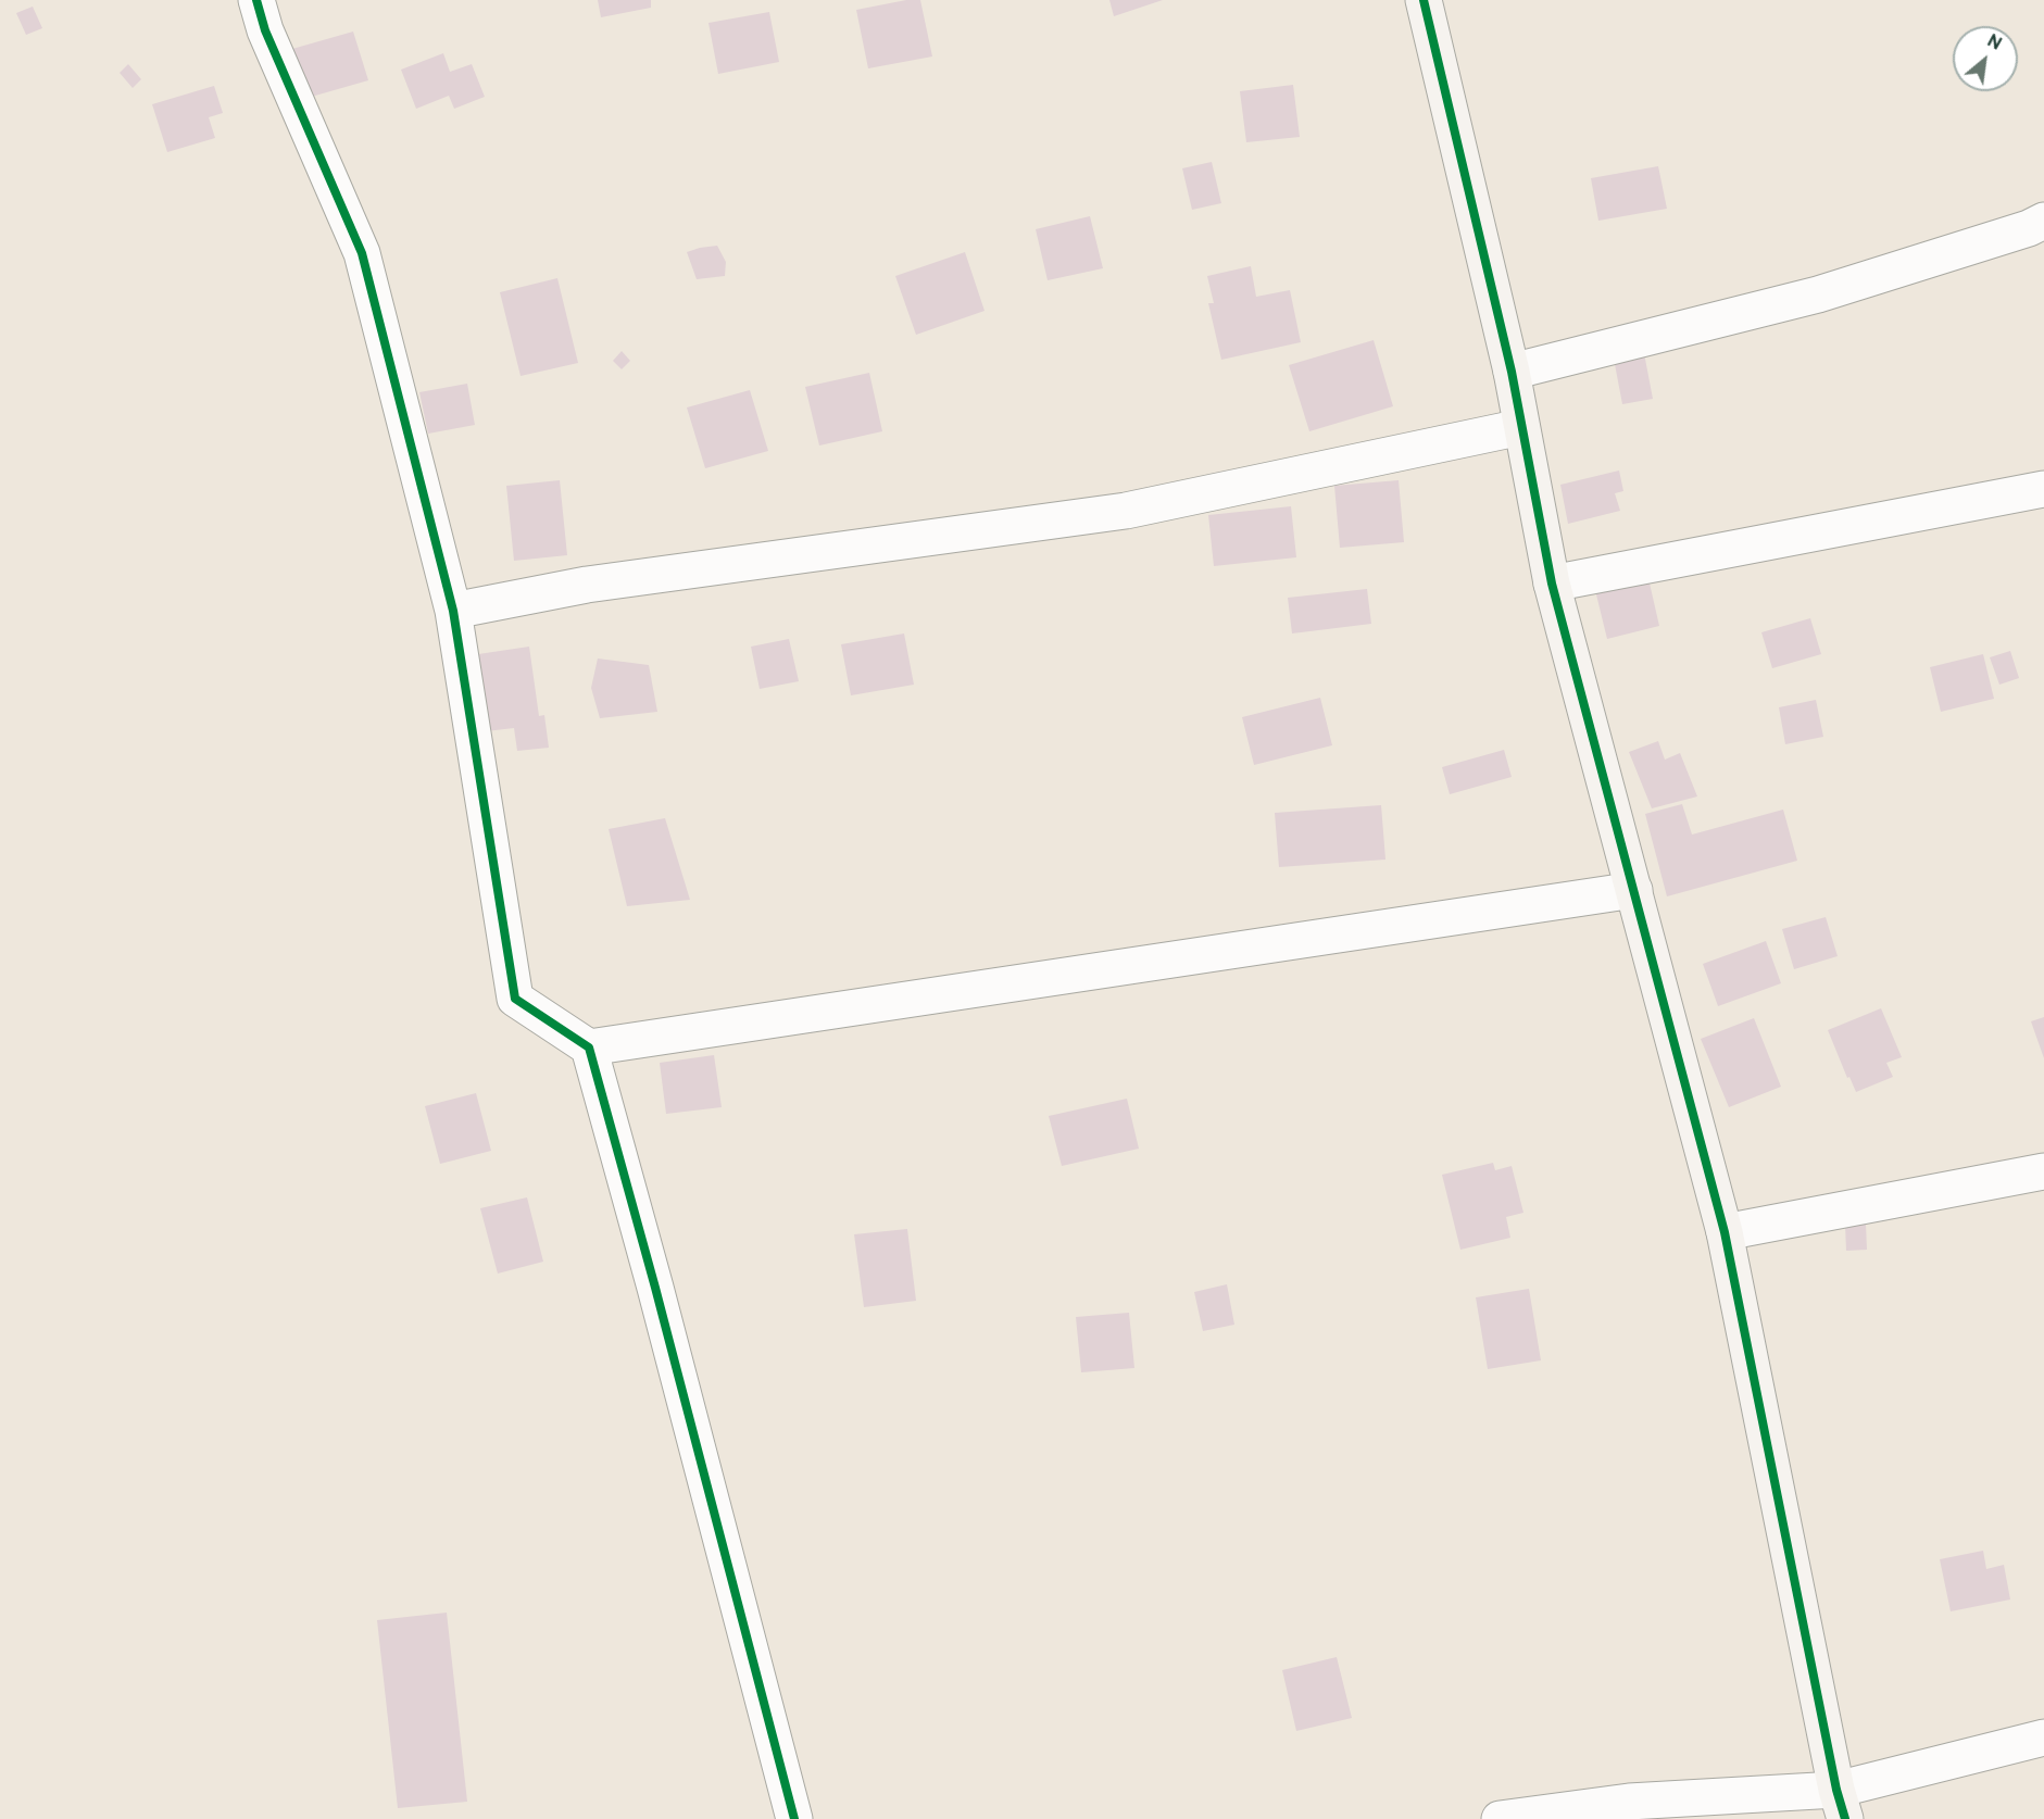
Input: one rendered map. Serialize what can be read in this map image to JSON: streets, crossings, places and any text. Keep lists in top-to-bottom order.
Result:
{
  "north": "top right"
}
